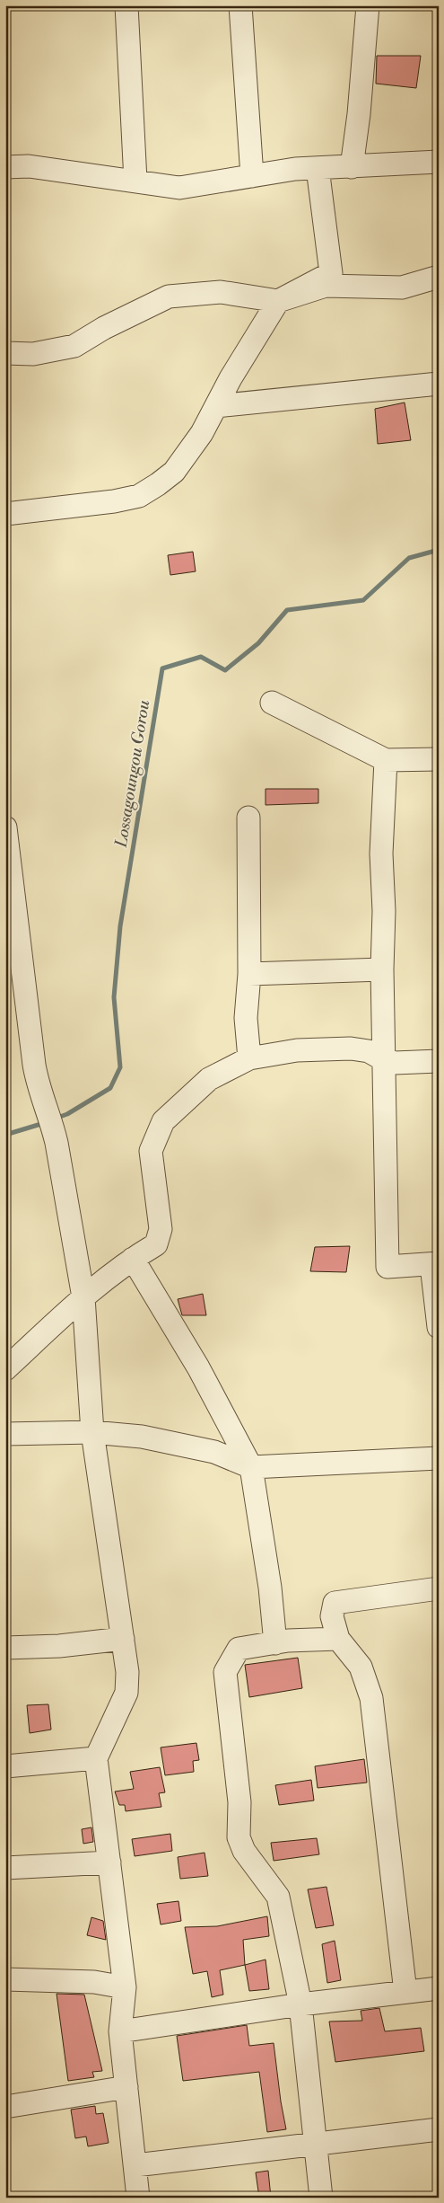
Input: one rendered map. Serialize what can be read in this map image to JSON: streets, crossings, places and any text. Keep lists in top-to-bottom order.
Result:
{
  "water": ["Lossagoungou Gorou"]
}
